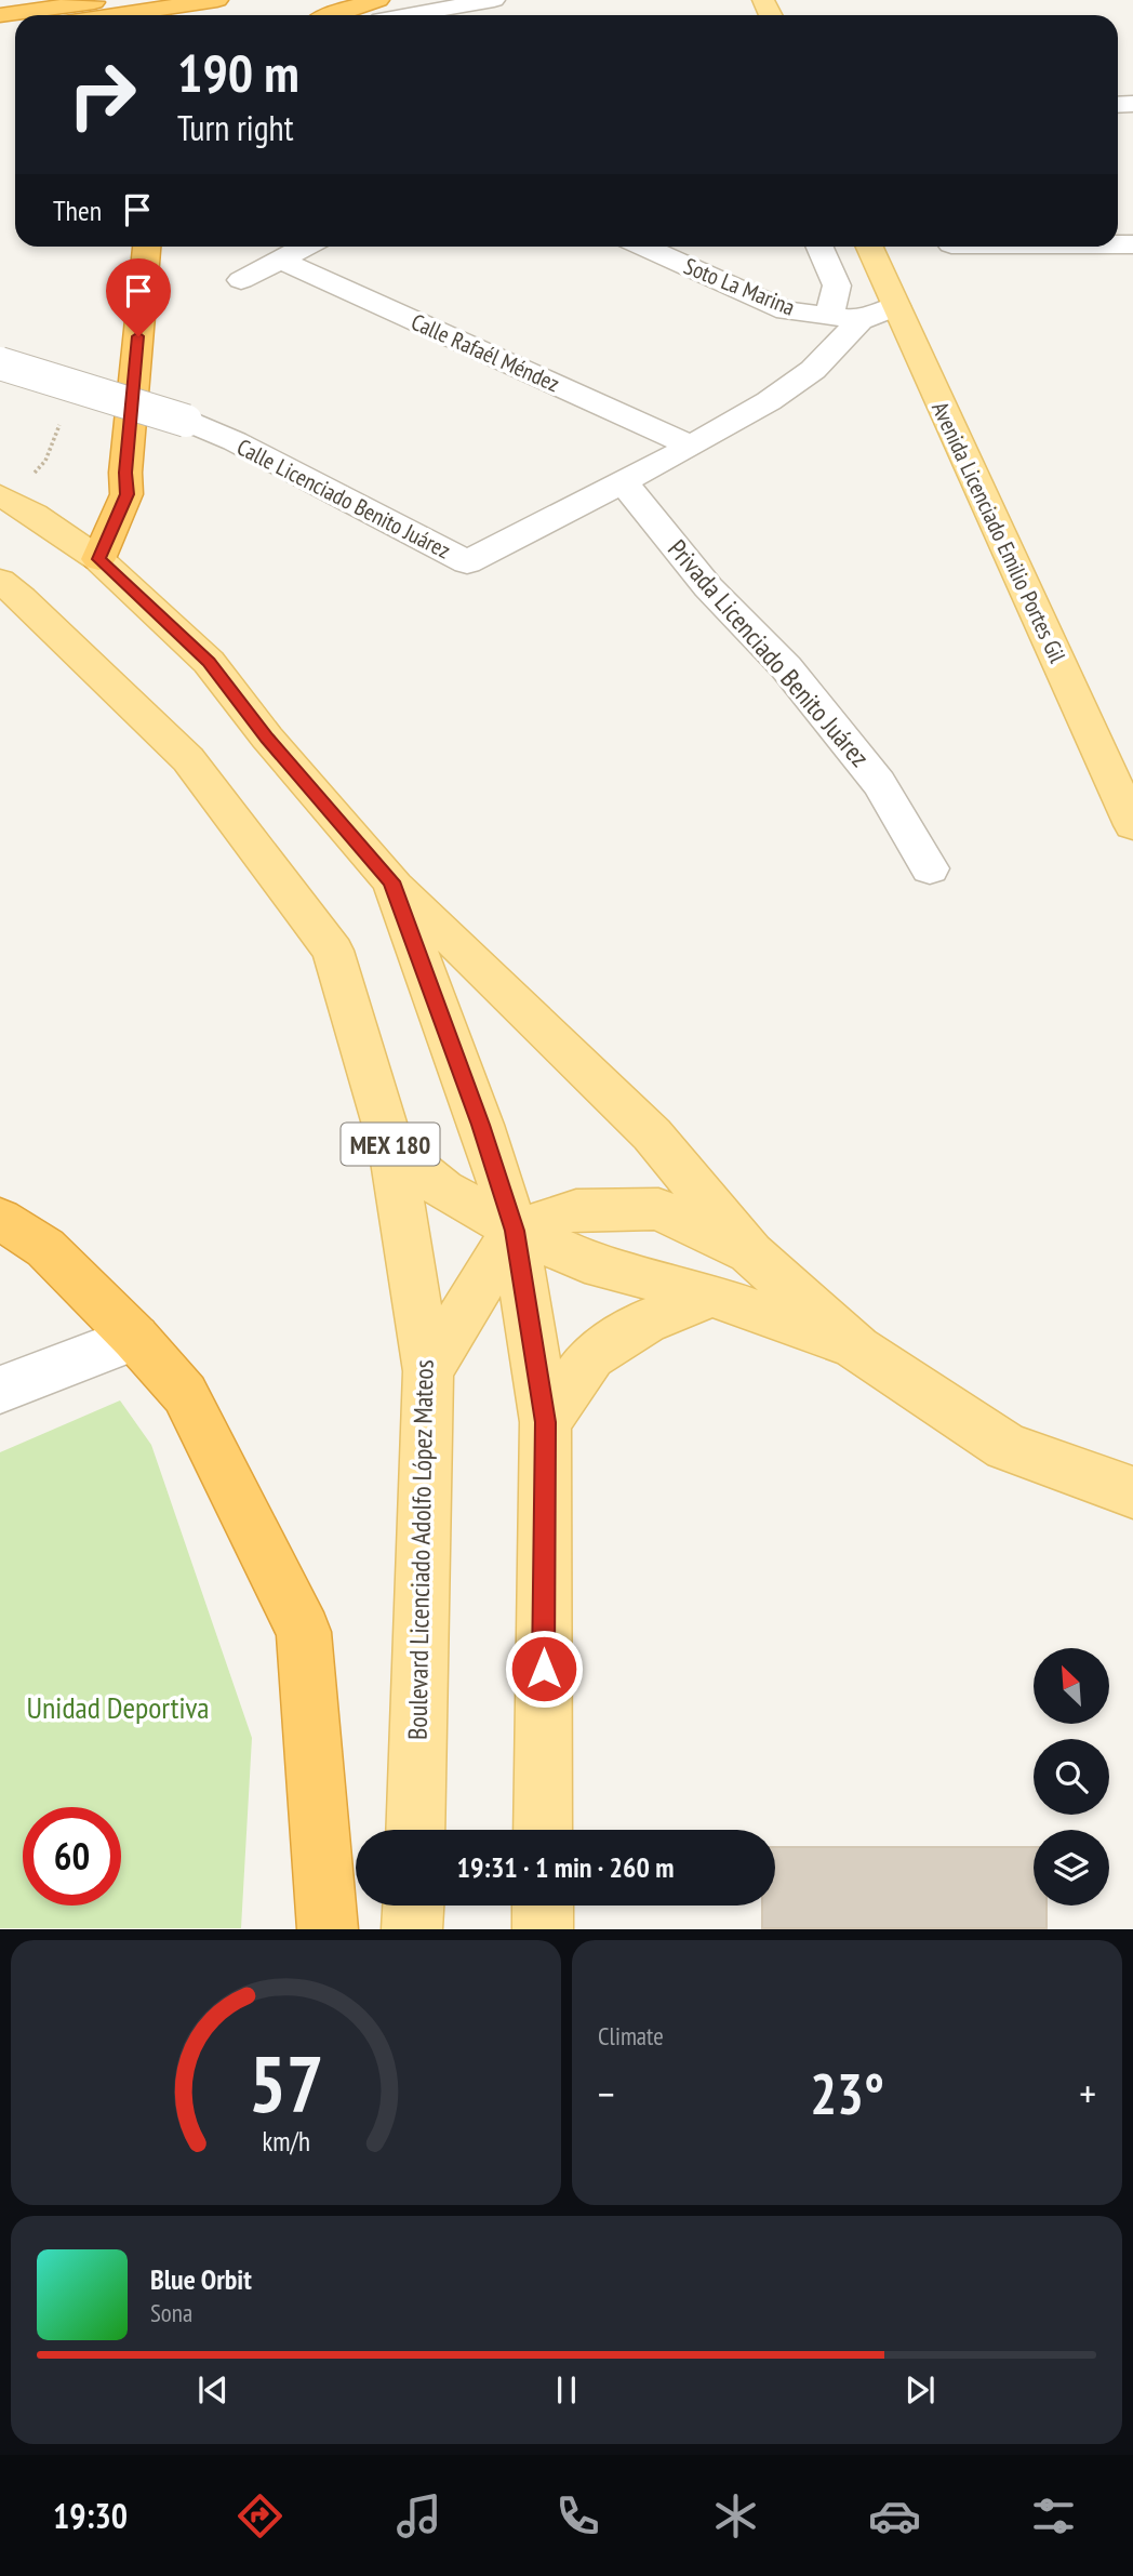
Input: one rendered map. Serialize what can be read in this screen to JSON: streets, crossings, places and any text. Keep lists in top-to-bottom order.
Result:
{
  "streets": {
    "main road": ["Avenida Licenciado Emilio Portes Gil", "MEX 180", "Boulevard Licenciado Adolfo López Mateos"],
    "street": [
      "Soto La Marina",
      "Calle Rafaél Méndez",
      "Calle Licenciado Benito Juárez",
      "Privada Licenciado Benito Juárez"
    ]
  },
  "crossings": [
    ["Soto La Marina", "Calle Licenciado Benito Juárez"],
    ["Calle Rafaél Méndez", "Calle Licenciado Benito Juárez"],
    ["Calle Licenciado Benito Juárez", "Avenida Licenciado Emilio Portes Gil"],
    ["Calle Licenciado Benito Juárez", "Privada Licenciado Benito Juárez"]
  ],
  "parks": ["Unidad Deportiva"],
  "north": "top left",
  "page": {
    "turn": ["190 m", "Turn right"],
    "then": "Then",
    "limit": "60",
    "trip": "19:31 · 1 min · 260 m",
    "tile": "Climate",
    "heat": ["−", "23°", "+"],
    "song": ["Blue Orbit", "Sona"],
    "tabs": "19:30",
    "gauge": ["57", "km/h"]
  }
}
